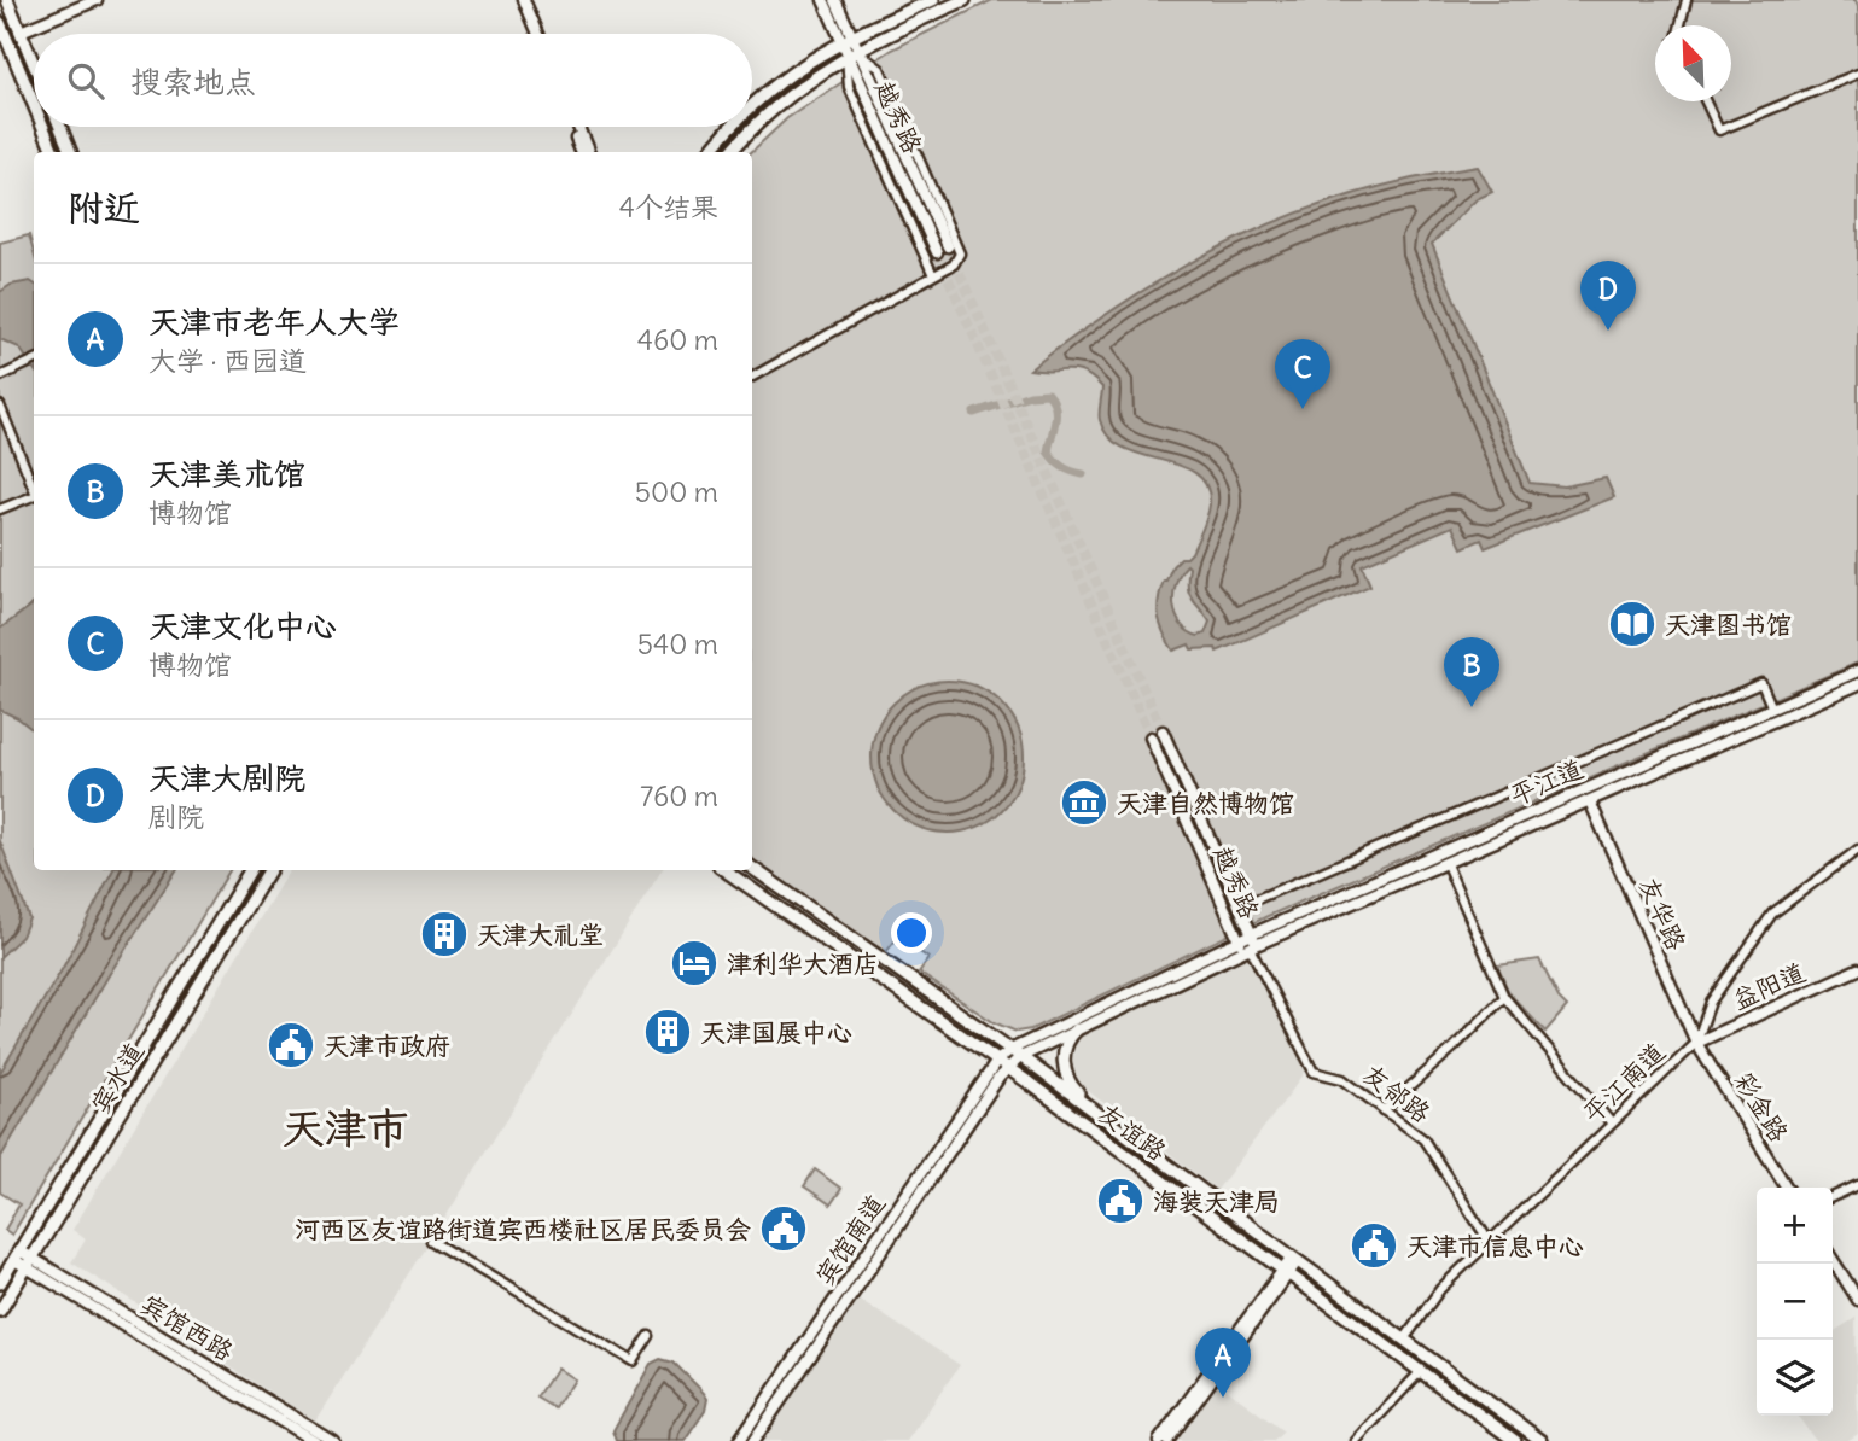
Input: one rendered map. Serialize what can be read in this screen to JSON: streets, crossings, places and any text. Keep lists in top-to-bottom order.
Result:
{
  "streets": {
    "main road": [
      "越秀路",
      "平江道",
      "友华路",
      "益阳道",
      "宾水道",
      "彩金路",
      "友谊路",
      "宾馆南道",
      "宾馆西路"
    ],
    "street": ["平江南道", "友邻路"]
  },
  "crossings": [
    ["越秀路", "平江道"],
    ["越秀路", "友邻路"],
    ["平江道", "友华路"],
    ["平江道", "友邻路"],
    ["友华路", "益阳道"],
    ["友华路", "平江南道"],
    ["友华路", "彩金路"],
    ["益阳道", "平江南道"],
    ["益阳道", "彩金路"],
    ["宾水道", "宾馆西路"],
    ["平江南道", "友邻路"],
    ["平江南道", "彩金路"],
    ["平江南道", "友谊路"],
    ["友谊路", "宾馆南道"]
  ],
  "districts": ["天津市"],
  "places": {
    "library": ["天津图书馆"],
    "museum": ["天津自然博物馆"],
    "building": ["天津大礼堂", "天津国展中心"],
    "hotel": ["津利华大酒店"],
    "public building": [
      "天津市政府",
      "海装天津局",
      "河西区友谊路街道宾西楼社区居民委员会",
      "天津市信息中心"
    ]
  },
  "north": "top left",
  "page": {
    "search": "搜索地点",
    "heading": ["附近", "4个结果"],
    "pins": [
      "D",
      "C",
      "B",
      "A"
    ],
    "list": [
      {
        "mark": "A",
        "name": "天津市老年人大学",
        "note": "大学 · 西园道",
        "value": "460 m"
      },
      {
        "mark": "B",
        "name": "天津美术馆",
        "note": "博物馆",
        "value": "500 m"
      },
      {
        "mark": "C",
        "name": "天津文化中心",
        "note": "博物馆",
        "value": "540 m"
      },
      {
        "mark": "D",
        "name": "天津大剧院",
        "note": "剧院",
        "value": "760 m"
      }
    ],
    "map_buttons": ["+", "−"]
  }
}
